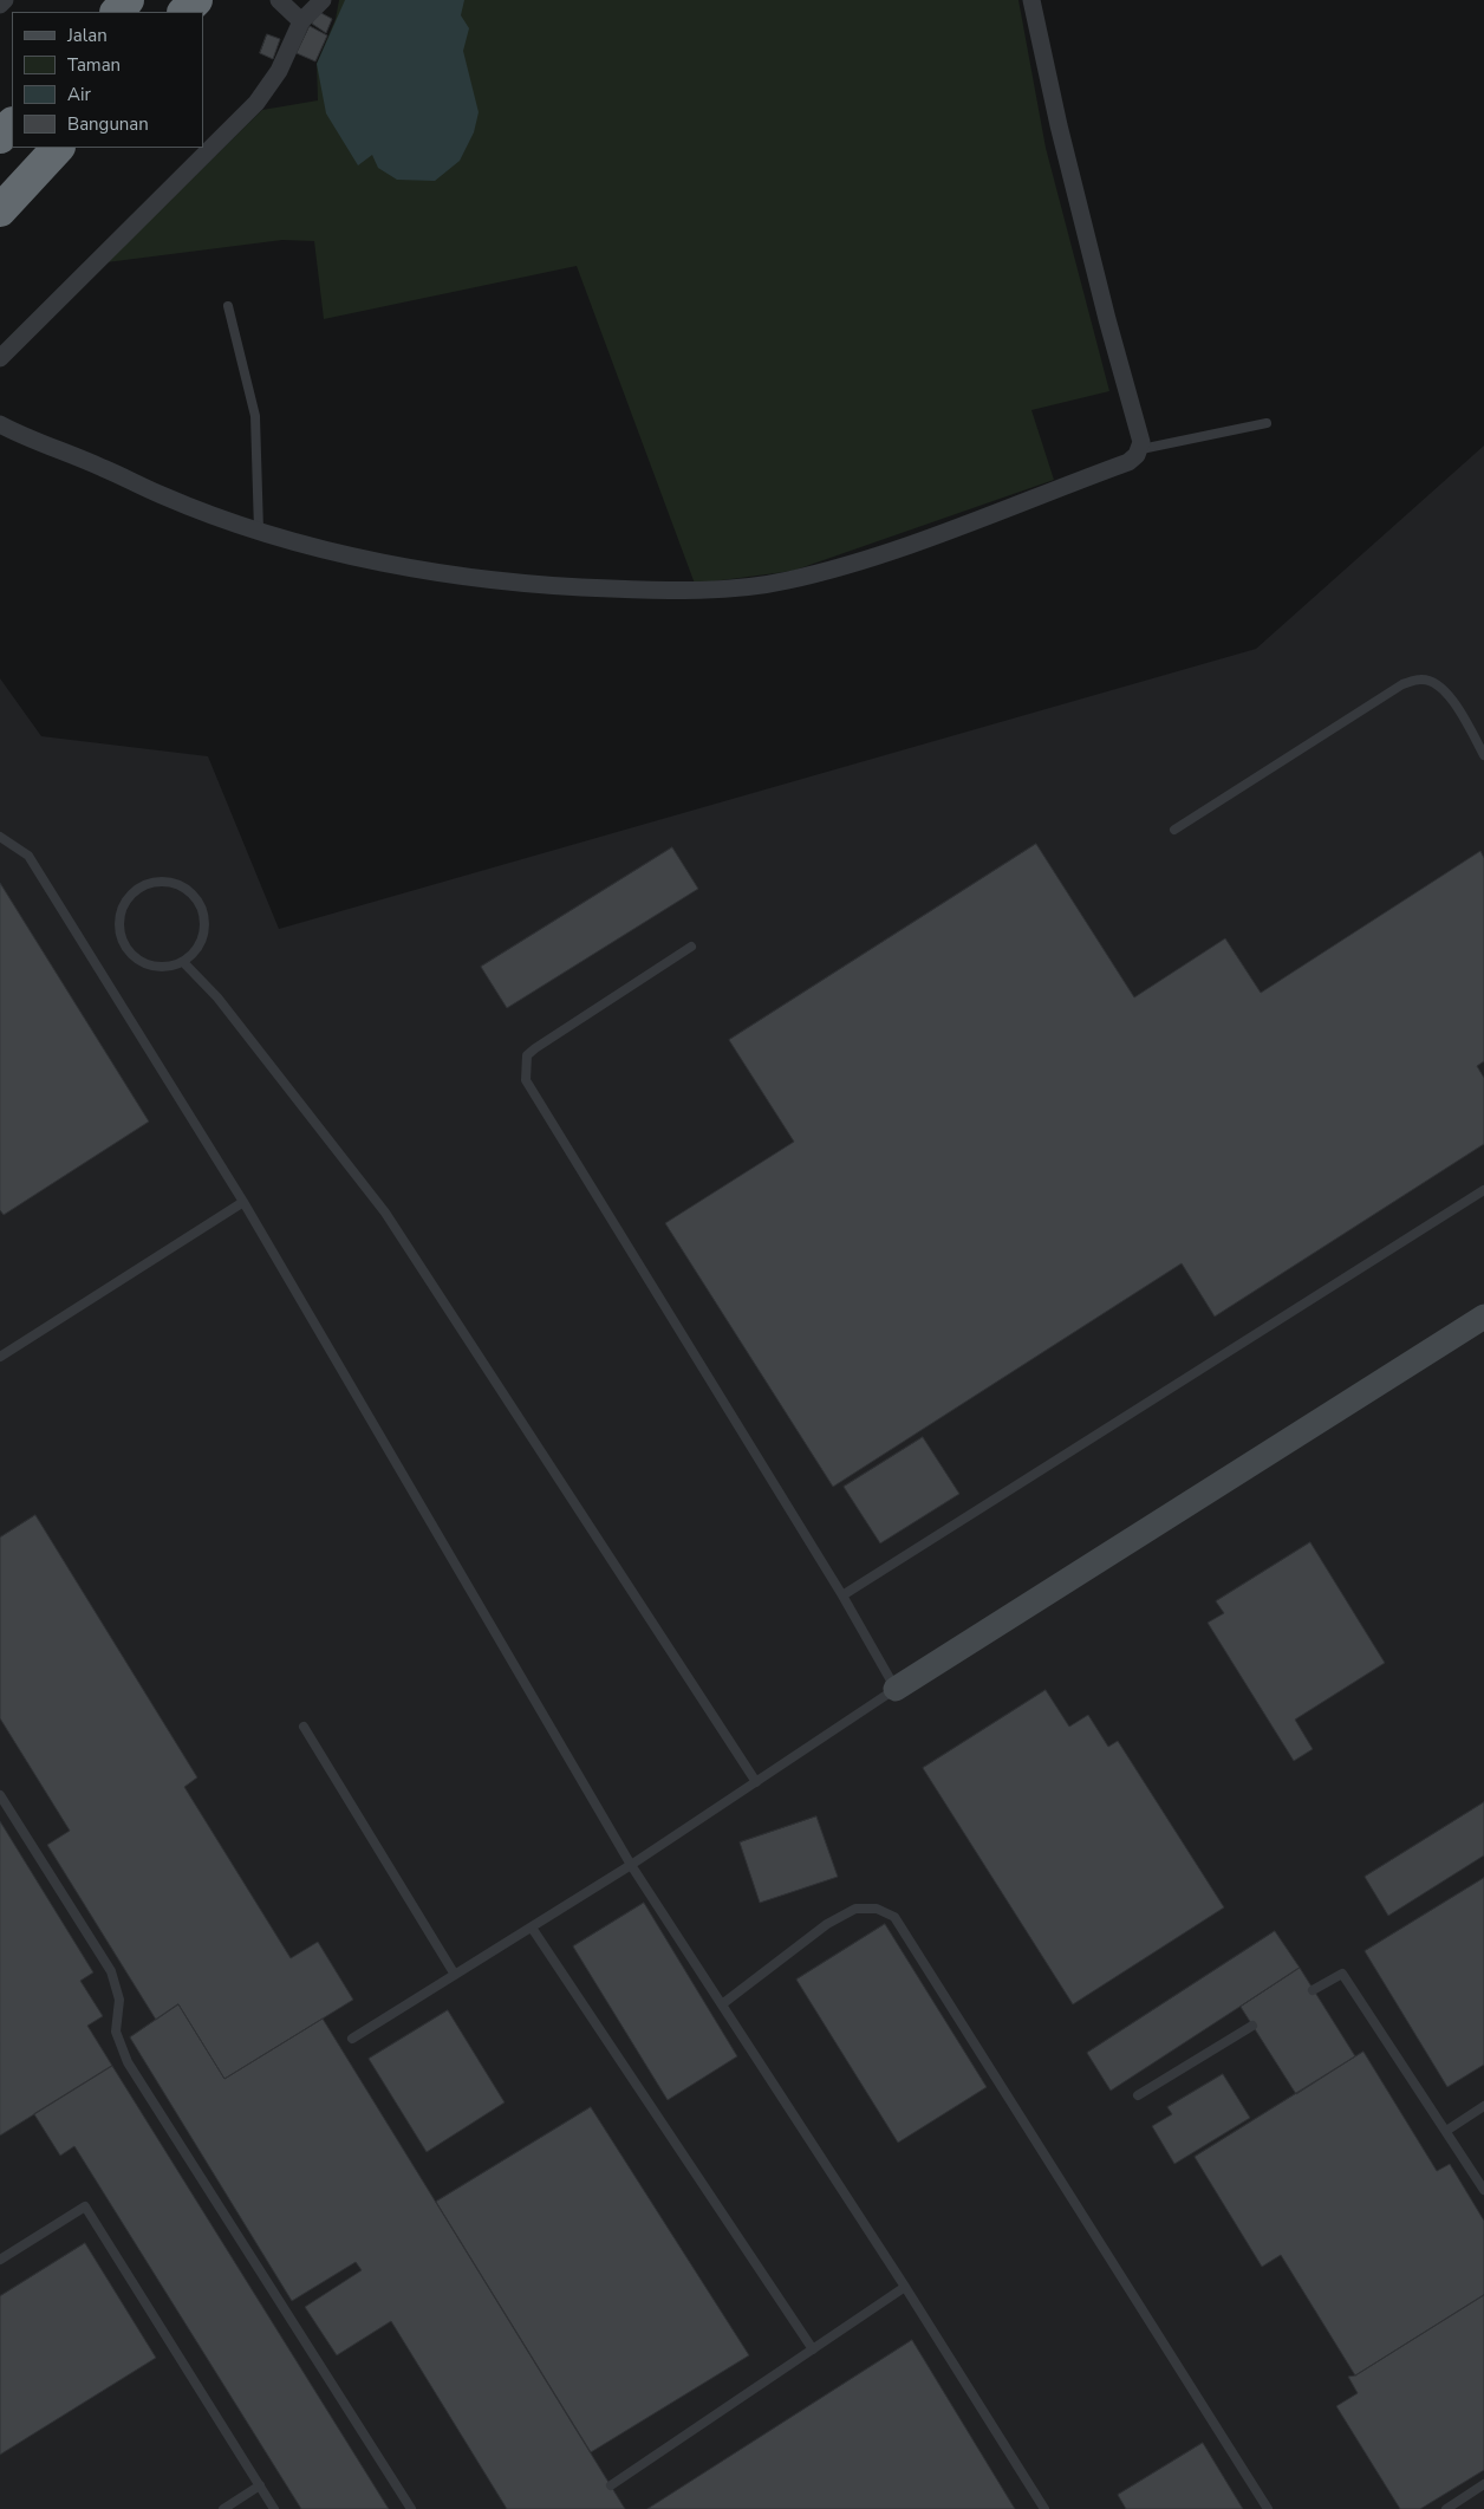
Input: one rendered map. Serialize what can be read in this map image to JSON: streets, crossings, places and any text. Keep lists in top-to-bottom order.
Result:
{
  "legend": [
    "Jalan",
    "Taman",
    "Air",
    "Bangunan"
  ]
}
